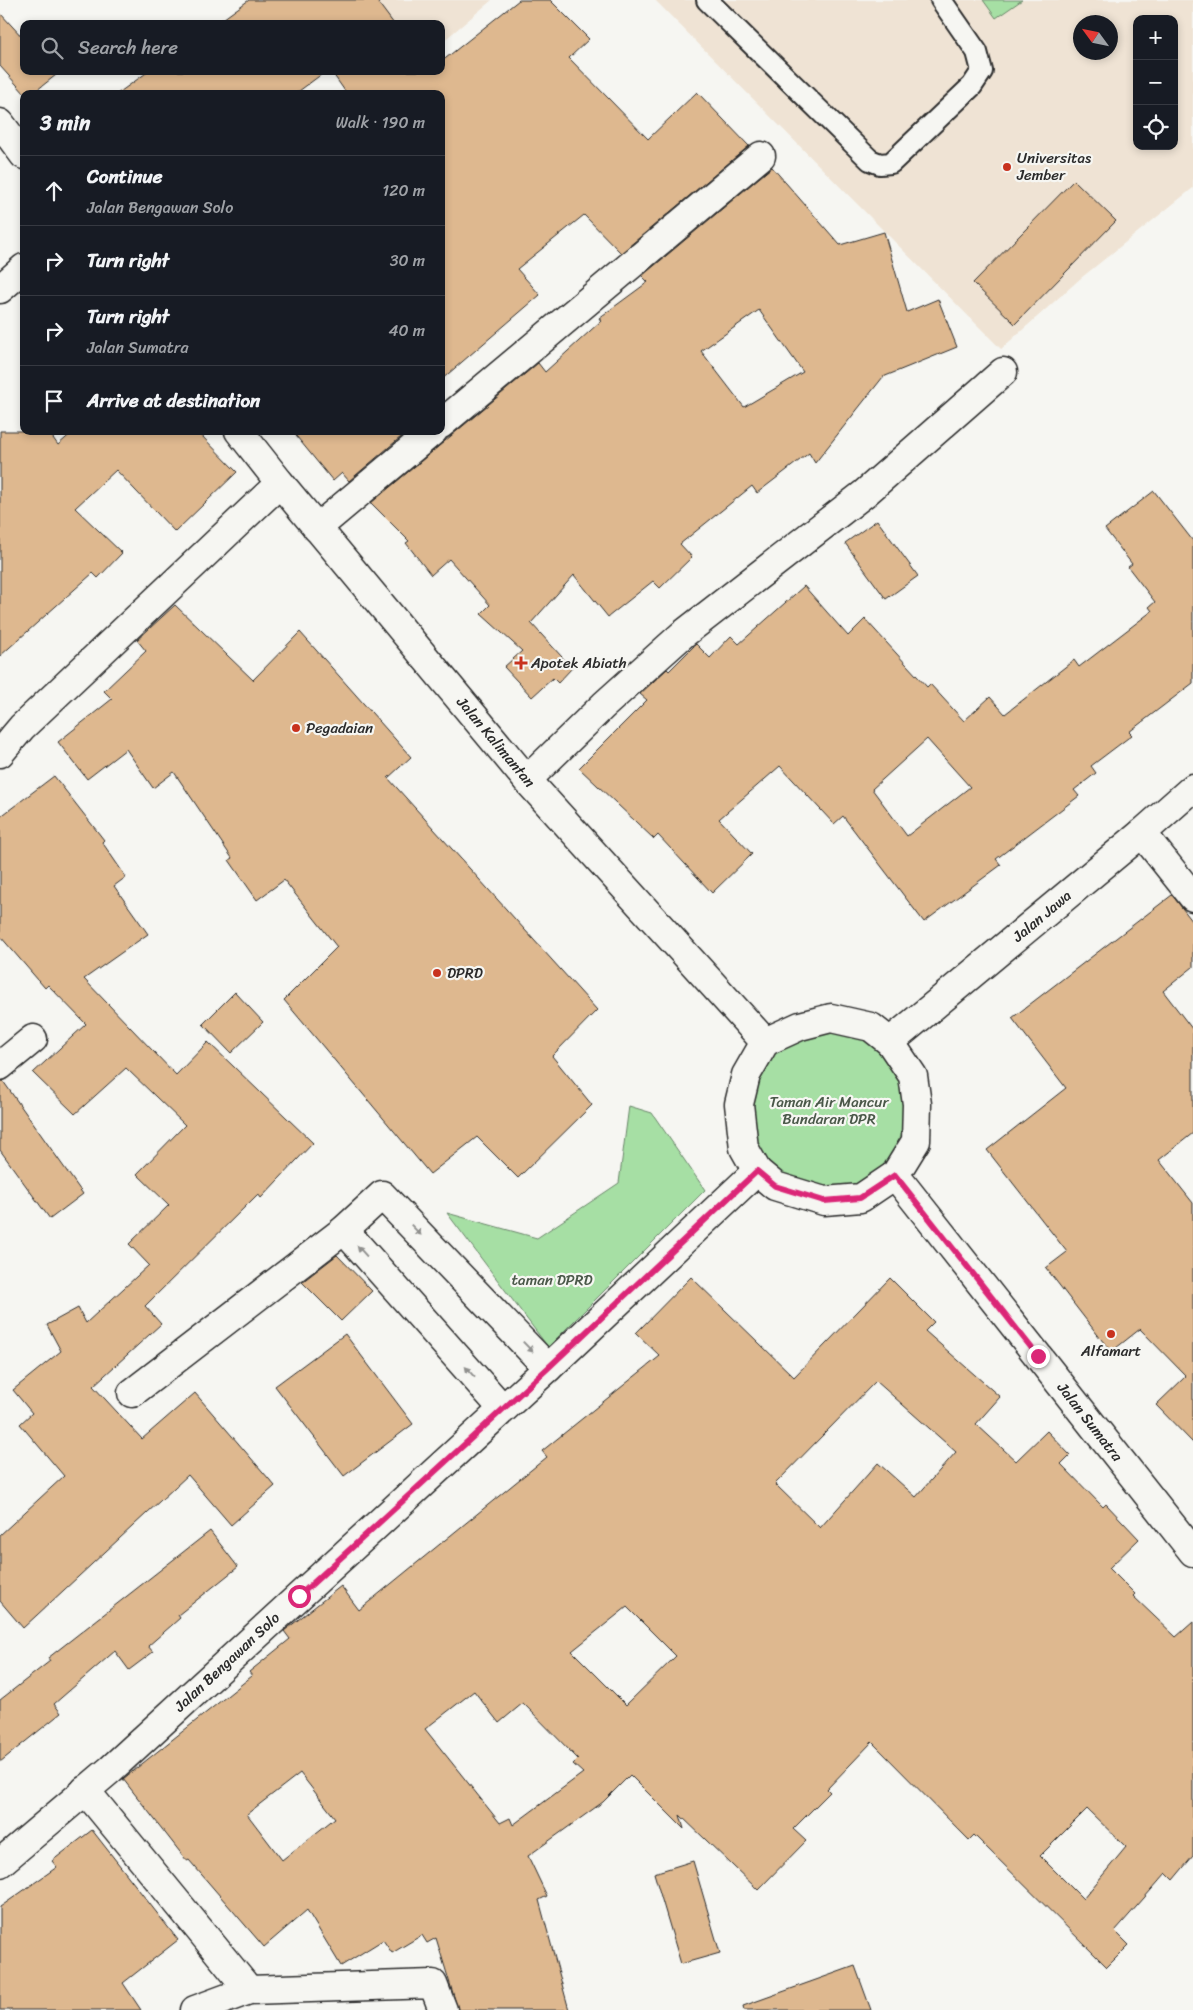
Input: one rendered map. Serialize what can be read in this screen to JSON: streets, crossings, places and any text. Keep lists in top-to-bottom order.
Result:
{
  "streets": {
    "main road": [
      "Jalan Kalimantan",
      "Jalan Jawa",
      "Jalan Sumatra",
      "Jalan Bengawan Solo"
    ]
  },
  "parks": ["Taman Air Mancur Bundaran DPR", "taman DPRD"],
  "places": {
    "other": [
      "Universitas Jember",
      "Pegadaian",
      "DPRD",
      "Alfamart"
    ],
    "health": ["Apotek Abiath"]
  },
  "north": "top left",
  "page": {
    "map_buttons": ["+", "−"],
    "search": "Search here",
    "heading": ["3 min", "Walk · 190 m"],
    "list": [
      ["Continue", "Jalan Bengawan Solo", "120 m"],
      ["Turn right", "30 m"],
      ["Turn right", "Jalan Sumatra", "40 m"],
      "Arrive at destination"
    ]
  }
}
